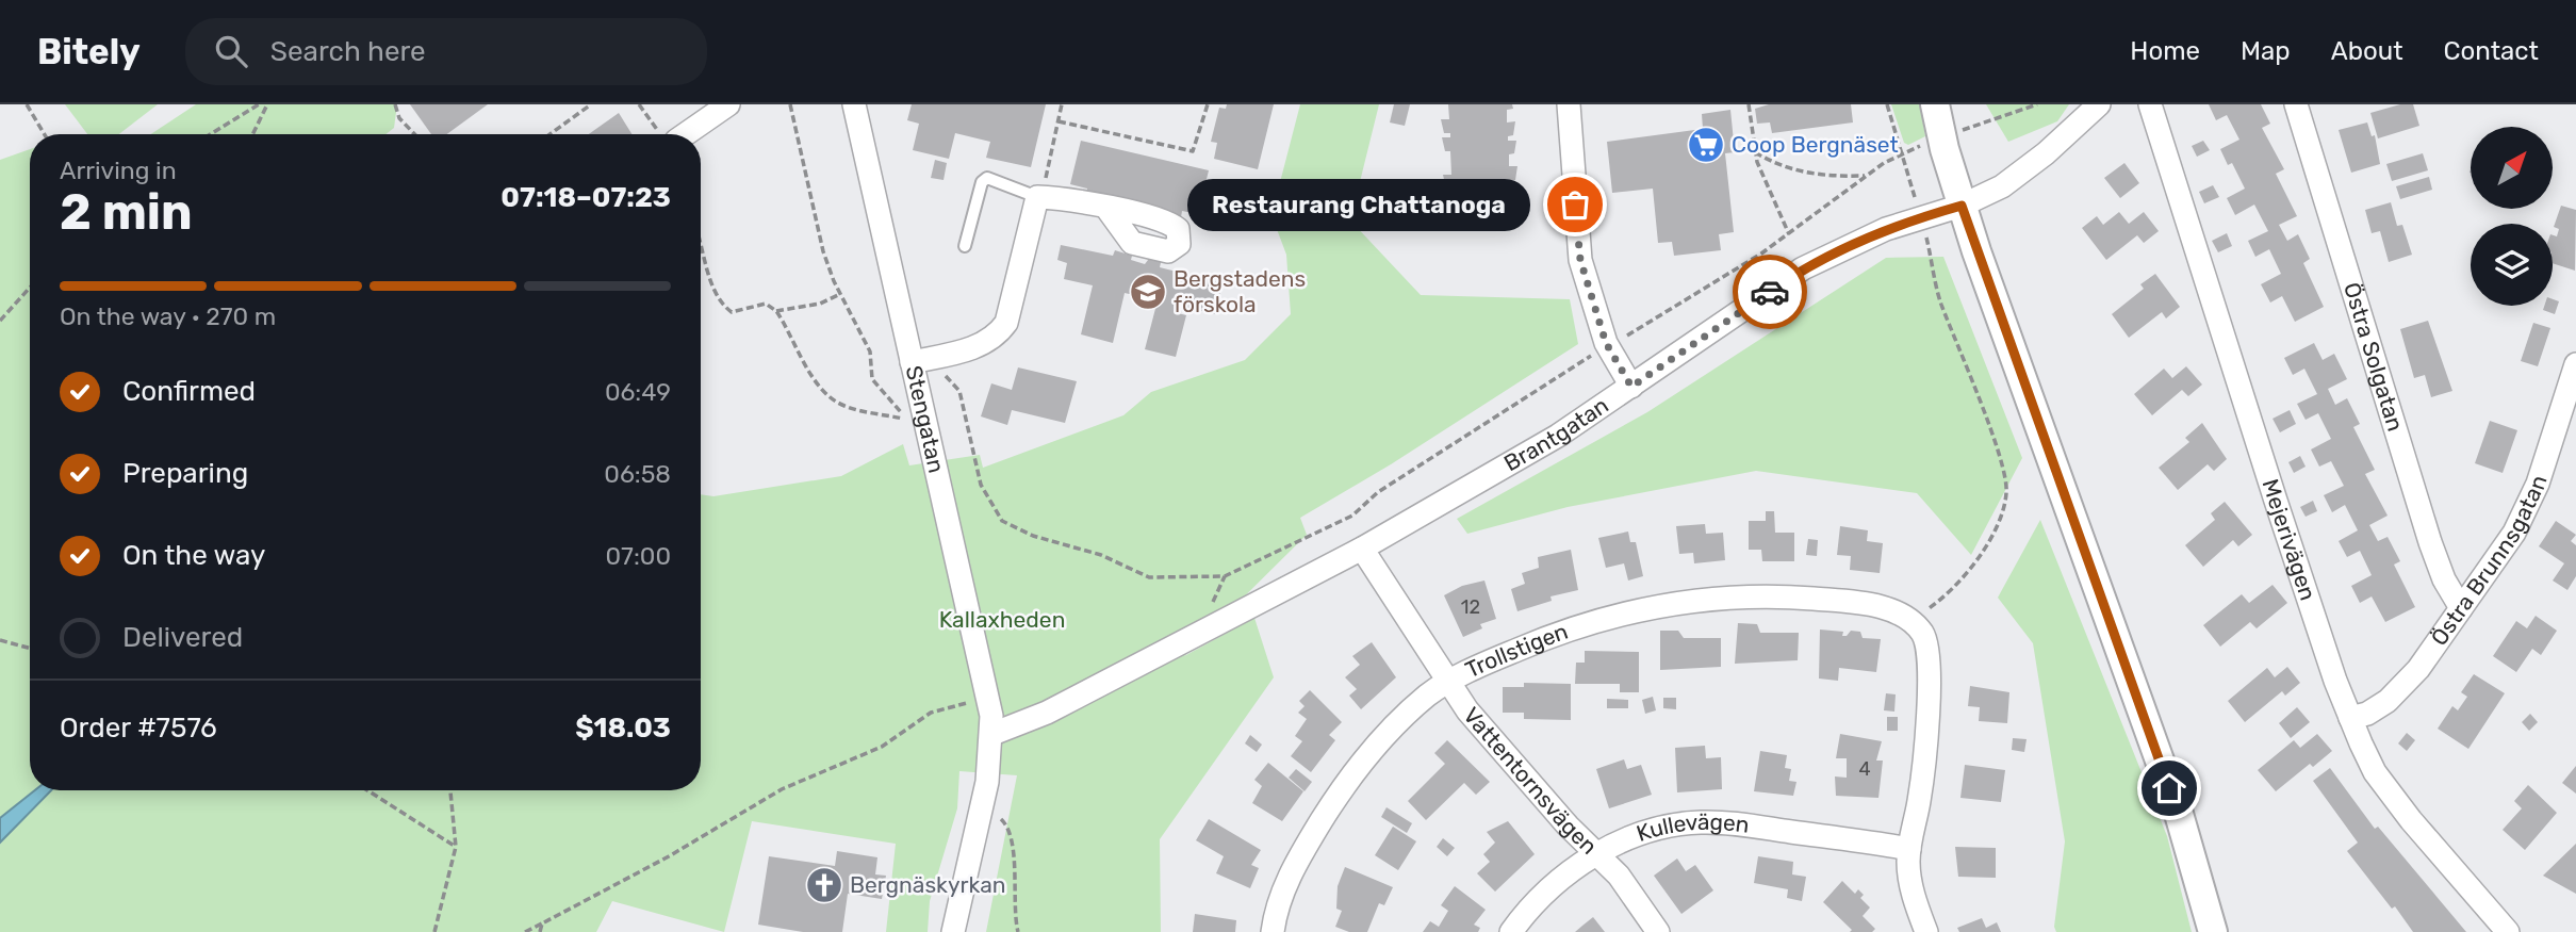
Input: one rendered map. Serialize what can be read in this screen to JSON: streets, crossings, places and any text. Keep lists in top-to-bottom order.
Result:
{
  "streets": {
    "street": [
      "Östra Solgatan",
      "Stengatan",
      "Brantgatan",
      "Mejerivägen",
      "Östra Brunnsgatan",
      "Trollstigen",
      "Vattentornsvägen",
      "Kullevägen"
    ]
  },
  "crossings": [
    ["Östra Solgatan", "Östra Brunnsgatan"],
    ["Stengatan", "Brantgatan"],
    ["Brantgatan", "Vattentornsvägen"],
    ["Mejerivägen", "Östra Brunnsgatan"],
    ["Trollstigen", "Vattentornsvägen"],
    ["Vattentornsvägen", "Kullevägen"]
  ],
  "parks": ["Kallaxheden"],
  "places": {
    "supermarket": ["Coop Bergnäset"],
    "other": ["Restaurang Chattanoga"],
    "school or university": ["Bergstadens förskola"],
    "church": ["Bergnäskyrkan"]
  },
  "house_numbers": ["12", "4"],
  "north": "top right",
  "page": {
    "header": "Bitely",
    "search": "Search here",
    "nav": [
      "Home",
      "Map",
      "About",
      "Contact"
    ],
    "heading": ["2 min", "Arriving in", "07:18–07:23"],
    "panel": ["Order #7576", "$18.03"],
    "bubble": "Restaurang Chattanoga",
    "bar": "On the way · 270 m",
    "list": [
      ["Confirmed", "06:49"],
      ["Preparing", "06:58"],
      ["On the way", "07:00"],
      "Delivered"
    ]
  }
}
